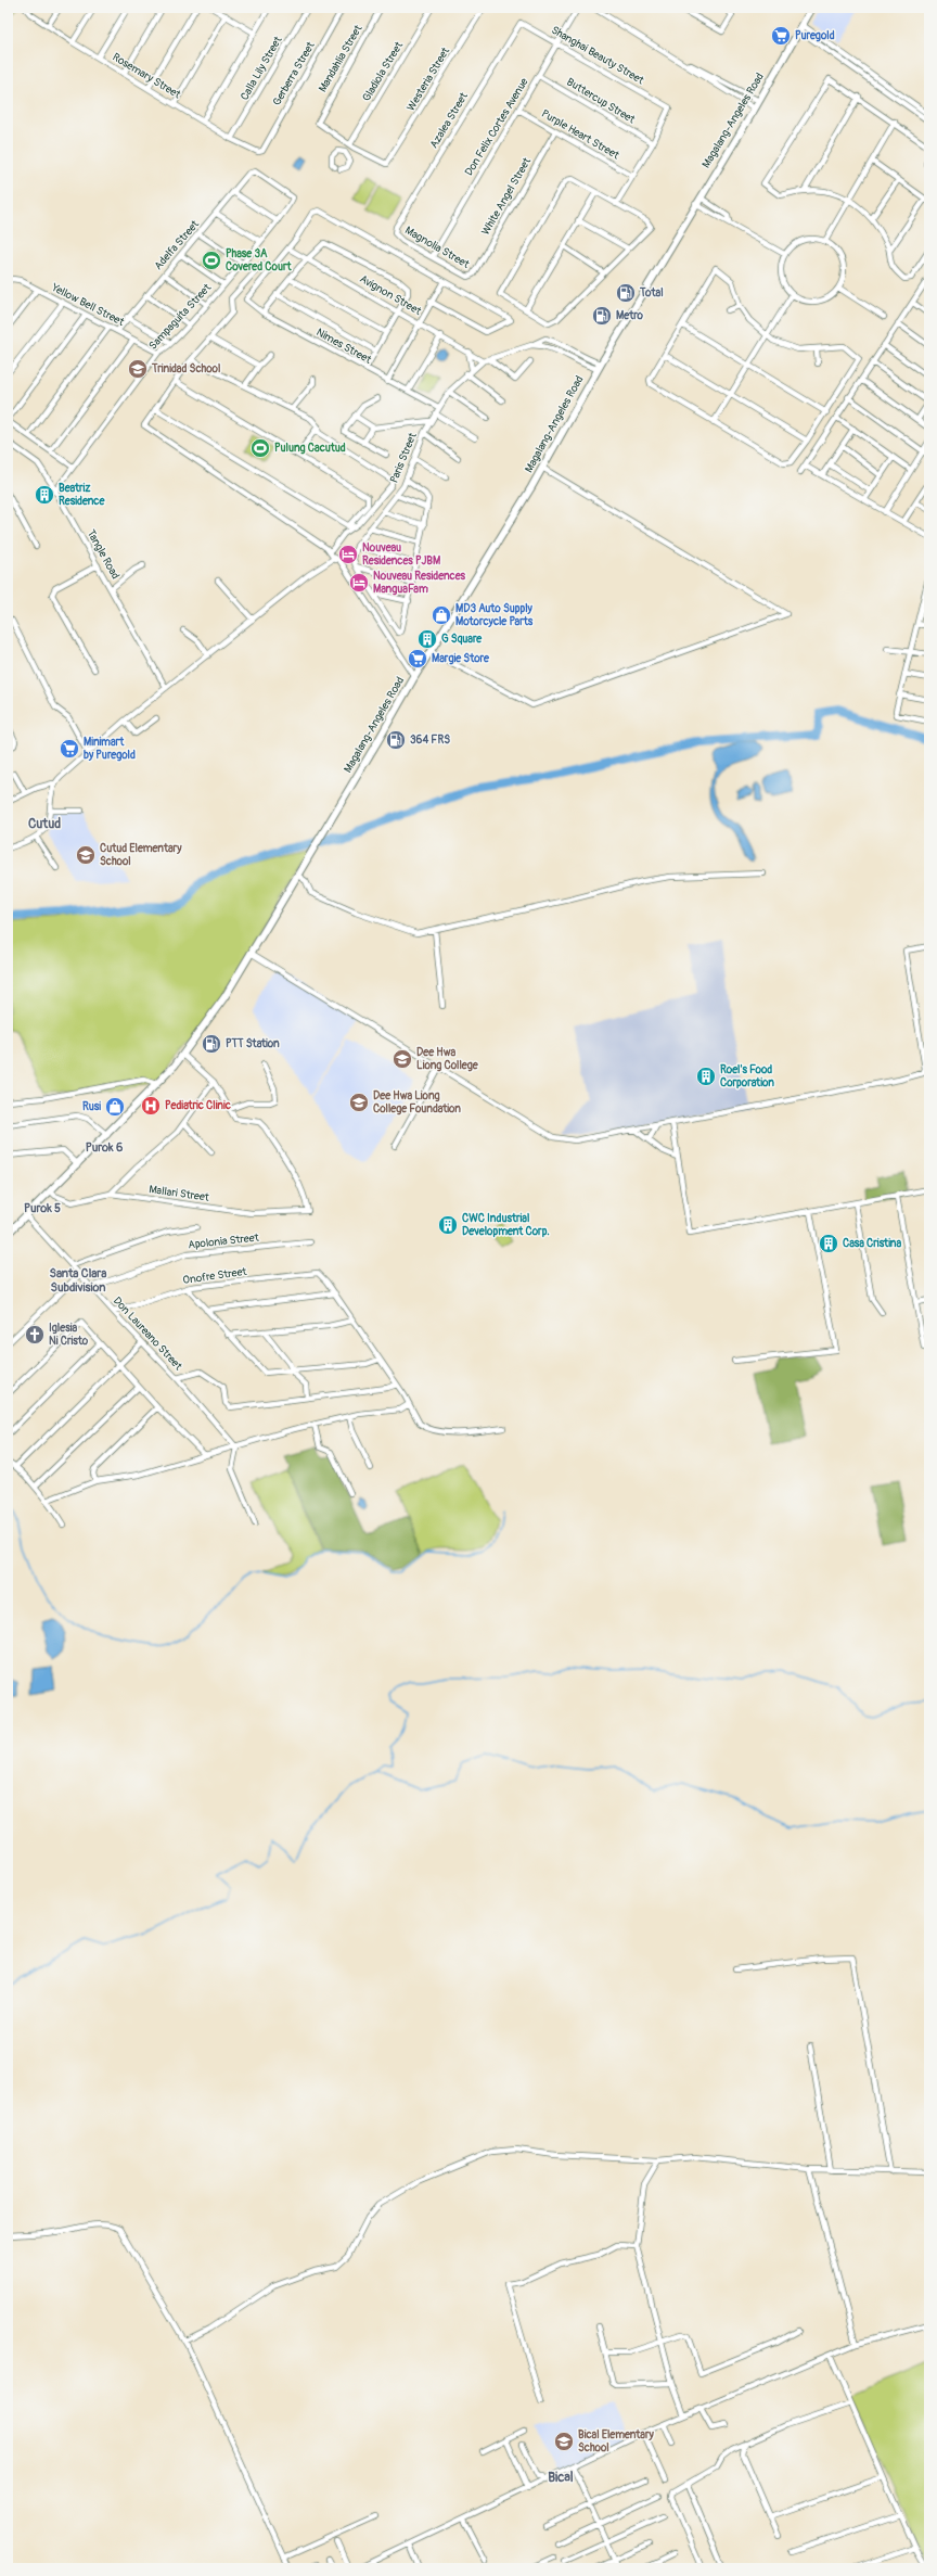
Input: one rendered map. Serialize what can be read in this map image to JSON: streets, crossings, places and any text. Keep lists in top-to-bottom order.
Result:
{
  "streets": {
    "main road": ["Magalang-Angeles Road"],
    "street": [
      "Shanghai Beauty Street",
      "Mandahlia Street",
      "Calla Lily Street",
      "Gladiola Street",
      "Gerberra Street",
      "Rosemary Street",
      "Westeria Street",
      "Buttercup Street",
      "Azalea Street",
      "Don Felix Cortes Avenue",
      "Purple Heart Street",
      "White Angel Street",
      "Adelfa Street",
      "Magnolia Street",
      "Avignon Street",
      "Yellow Bell Street",
      "Sampaguita Street",
      "Nimes Street",
      "Paris Street",
      "Tangle Road",
      "Mallari Street",
      "Apolonia Street",
      "Onofre Street",
      "Don Laureano Street"
    ]
  },
  "crossings": [
    ["Shanghai Beauty Street", "Buttercup Street"],
    ["Shanghai Beauty Street", "Azalea Street"],
    ["Shanghai Beauty Street", "Don Felix Cortes Avenue"],
    ["Mandahlia Street", "Gladiola Street"],
    ["Mandahlia Street", "Westeria Street"],
    ["Calla Lily Street", "Rosemary Street"],
    ["Gladiola Street", "Westeria Street"],
    ["Gerberra Street", "Rosemary Street"],
    ["Buttercup Street", "Don Felix Cortes Avenue"],
    ["Azalea Street", "Magnolia Street"],
    ["Magalang-Angeles Road", "Mallari Street"],
    ["Magalang-Angeles Road", "Don Laureano Street"],
    ["Don Felix Cortes Avenue", "Purple Heart Street"],
    ["Don Felix Cortes Avenue", "Magnolia Street"],
    ["Purple Heart Street", "White Angel Street"],
    ["White Angel Street", "Magnolia Street"],
    ["Adelfa Street", "Yellow Bell Street"],
    ["Adelfa Street", "Sampaguita Street"],
    ["Avignon Street", "Nimes Street"],
    ["Avignon Street", "Paris Street"],
    ["Yellow Bell Street", "Sampaguita Street"],
    ["Sampaguita Street", "Tangle Road"],
    ["Nimes Street", "Paris Street"],
    ["Apolonia Street", "Don Laureano Street"],
    ["Onofre Street", "Don Laureano Street"]
  ],
  "districts": [
    "Cutud",
    "Purok 6",
    "Purok 5",
    "Santa Clara Subdivision",
    "Bical"
  ],
  "places": {
    "supermarket": ["Puregold", "Margie Store", "Minimart by Puregold"],
    "sports": ["Phase 3A Covered Court", "Pulung Cacutud"],
    "fuel station": [
      "Total",
      "Metro",
      "364 FRS",
      "PTT Station"
    ],
    "school or university": [
      "Trinidad School",
      "Cutud Elementary School",
      "Dee Hwa Liong College",
      "Dee Hwa Liong College Foundation",
      "Bical Elementary School"
    ],
    "building": [
      "Beatriz Residence",
      "G Square",
      "Roel's Food Corporation",
      "CWC Industrial Development Corp.",
      "Casa Cristina"
    ],
    "hotel": ["Nouveau Residences PJBM", "Nouveau Residences ManguaFam"],
    "shop": ["MD3 Auto Supply Motorcycle Parts", "Rusi"],
    "hospital": ["Pediatric Clinic"],
    "church": ["Iglesia Ni Cristo"]
  }
}
